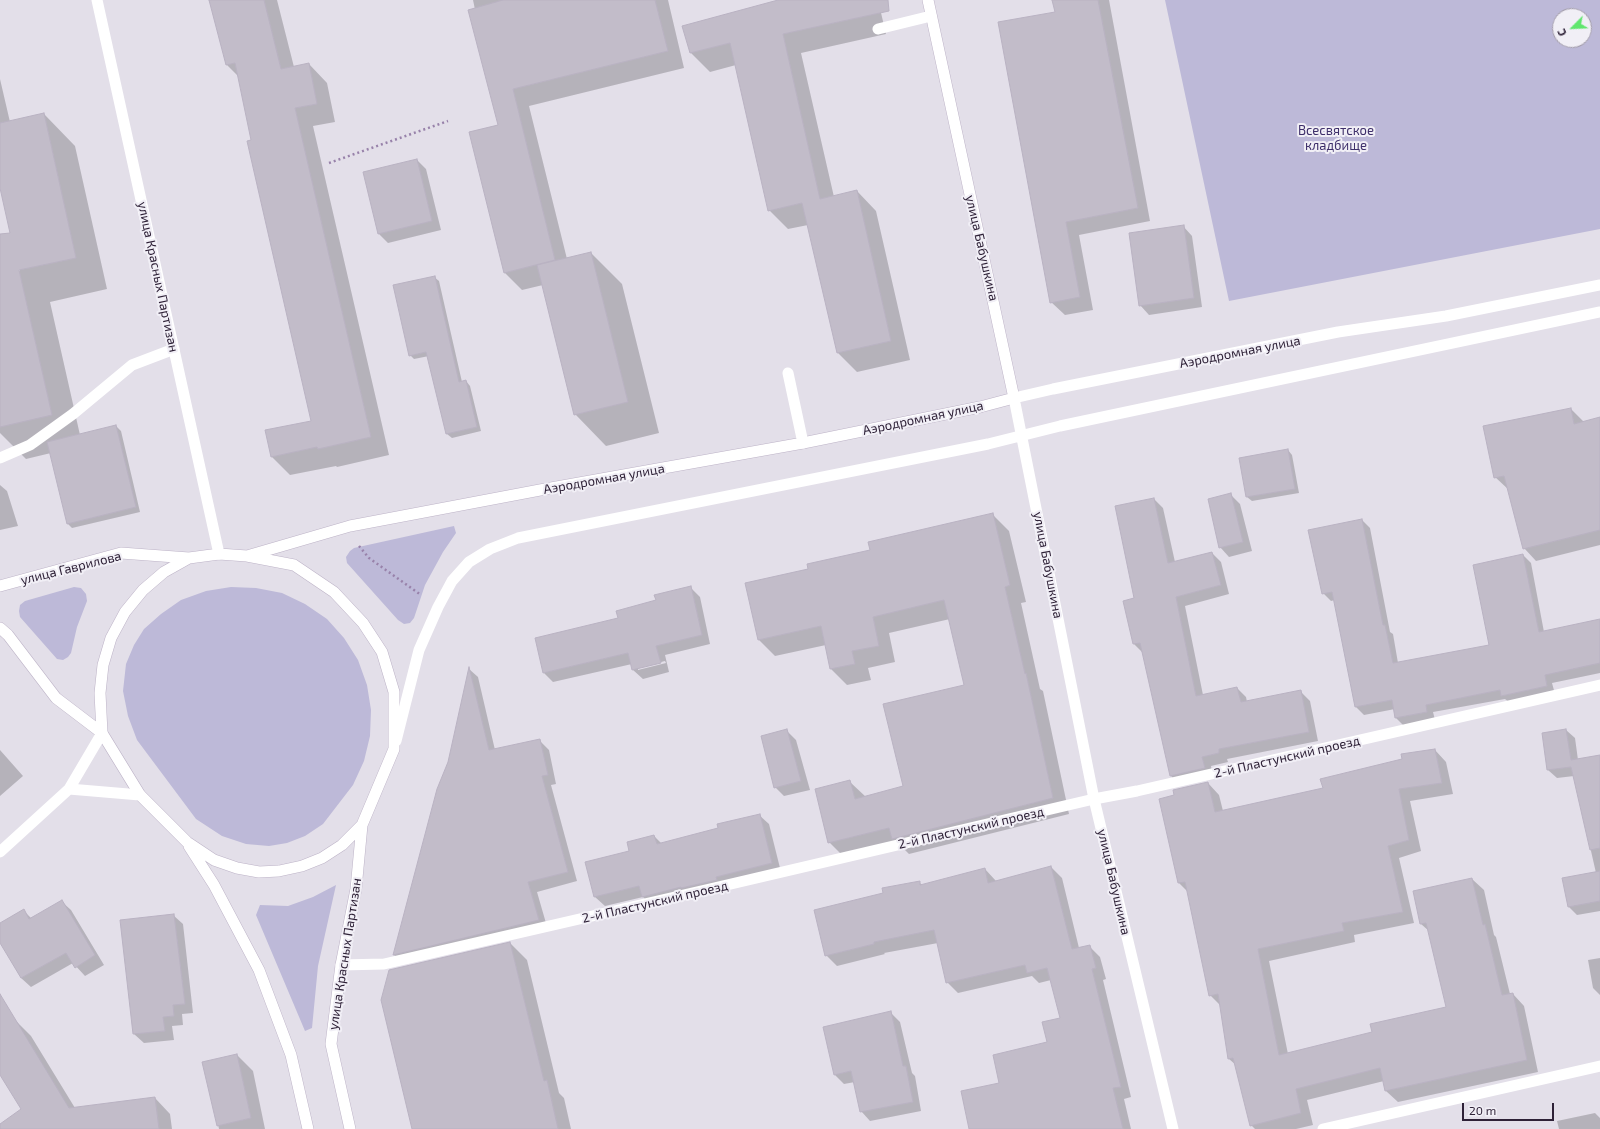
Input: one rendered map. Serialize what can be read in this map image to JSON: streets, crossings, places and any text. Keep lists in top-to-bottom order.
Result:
{
  "streets": {
    "street": [
      "улица Бабушкина",
      "улица Красных Партизан",
      "Аэродромная улица",
      "улица Гаврилова",
      "2-й Пластунский проезд"
    ]
  },
  "crossings": [
    ["улица Бабушкина", "Аэродромная улица"],
    ["улица Бабушкина", "2-й Пластунский проезд"],
    ["улица Красных Партизан", "2-й Пластунский проезд"]
  ],
  "parks": ["Всесвятское кладбище"],
  "scale_bar": "20 m",
  "north": "bottom left"
}
